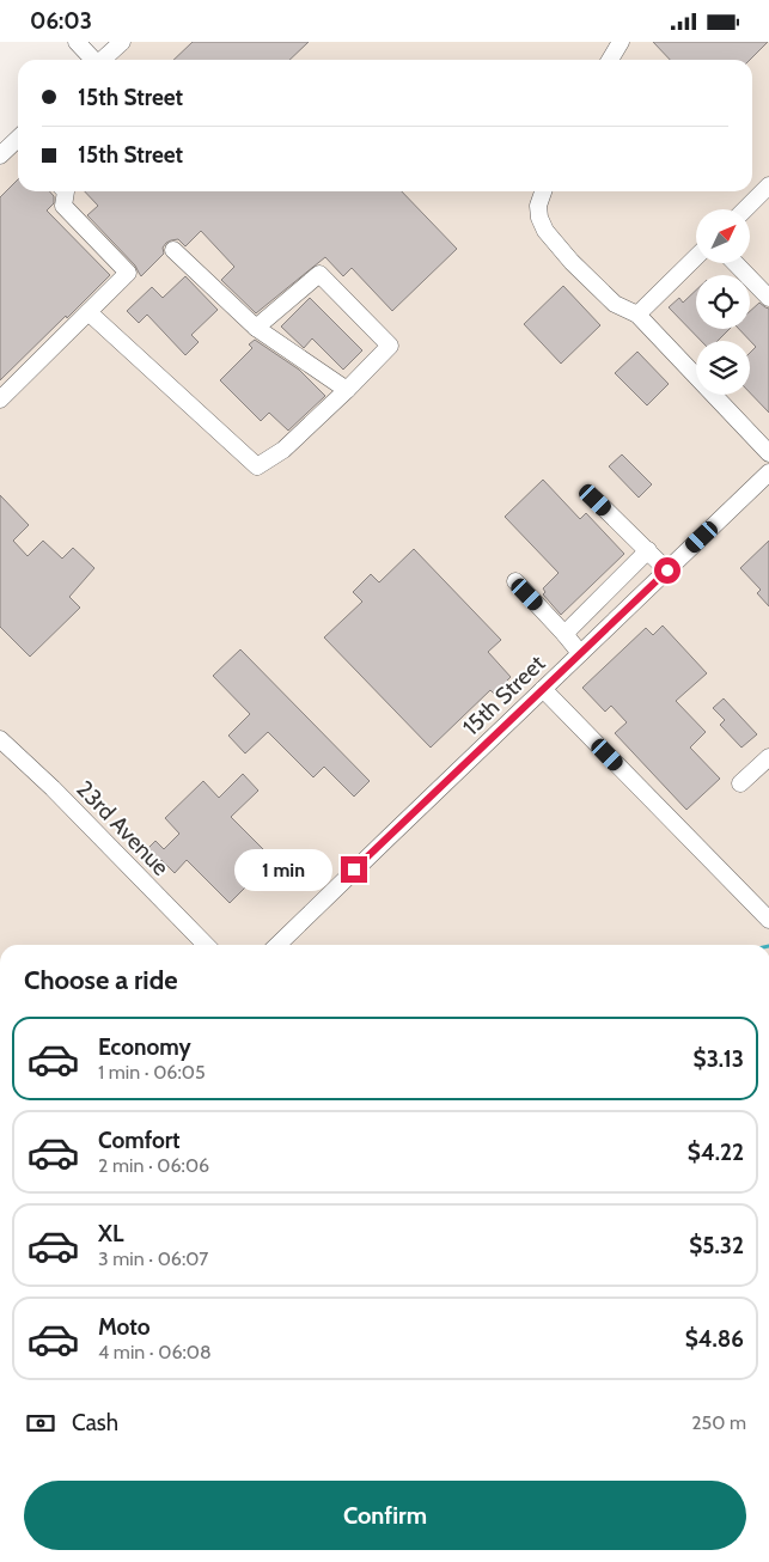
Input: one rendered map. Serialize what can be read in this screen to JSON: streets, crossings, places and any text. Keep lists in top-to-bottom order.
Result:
{
  "streets": {
    "street": ["15th Street", "23rd Avenue"]
  },
  "north": "top right",
  "page": {
    "status": "06:03",
    "banner": ["15th Street", "15th Street"],
    "bubble": "1 min",
    "heading": "Choose a ride",
    "list": [
      {
        "name": "Economy",
        "note": "1 min · 06:05",
        "value": "$3.13"
      },
      {
        "name": "Comfort",
        "note": "2 min · 06:06",
        "value": "$4.22"
      },
      {
        "name": "XL",
        "note": "3 min · 06:07",
        "value": "$5.32"
      },
      {
        "name": "Moto",
        "note": "4 min · 06:08",
        "value": "$4.86"
      }
    ],
    "pay": ["Cash", "250 m"],
    "buttons": "Confirm"
  }
}
